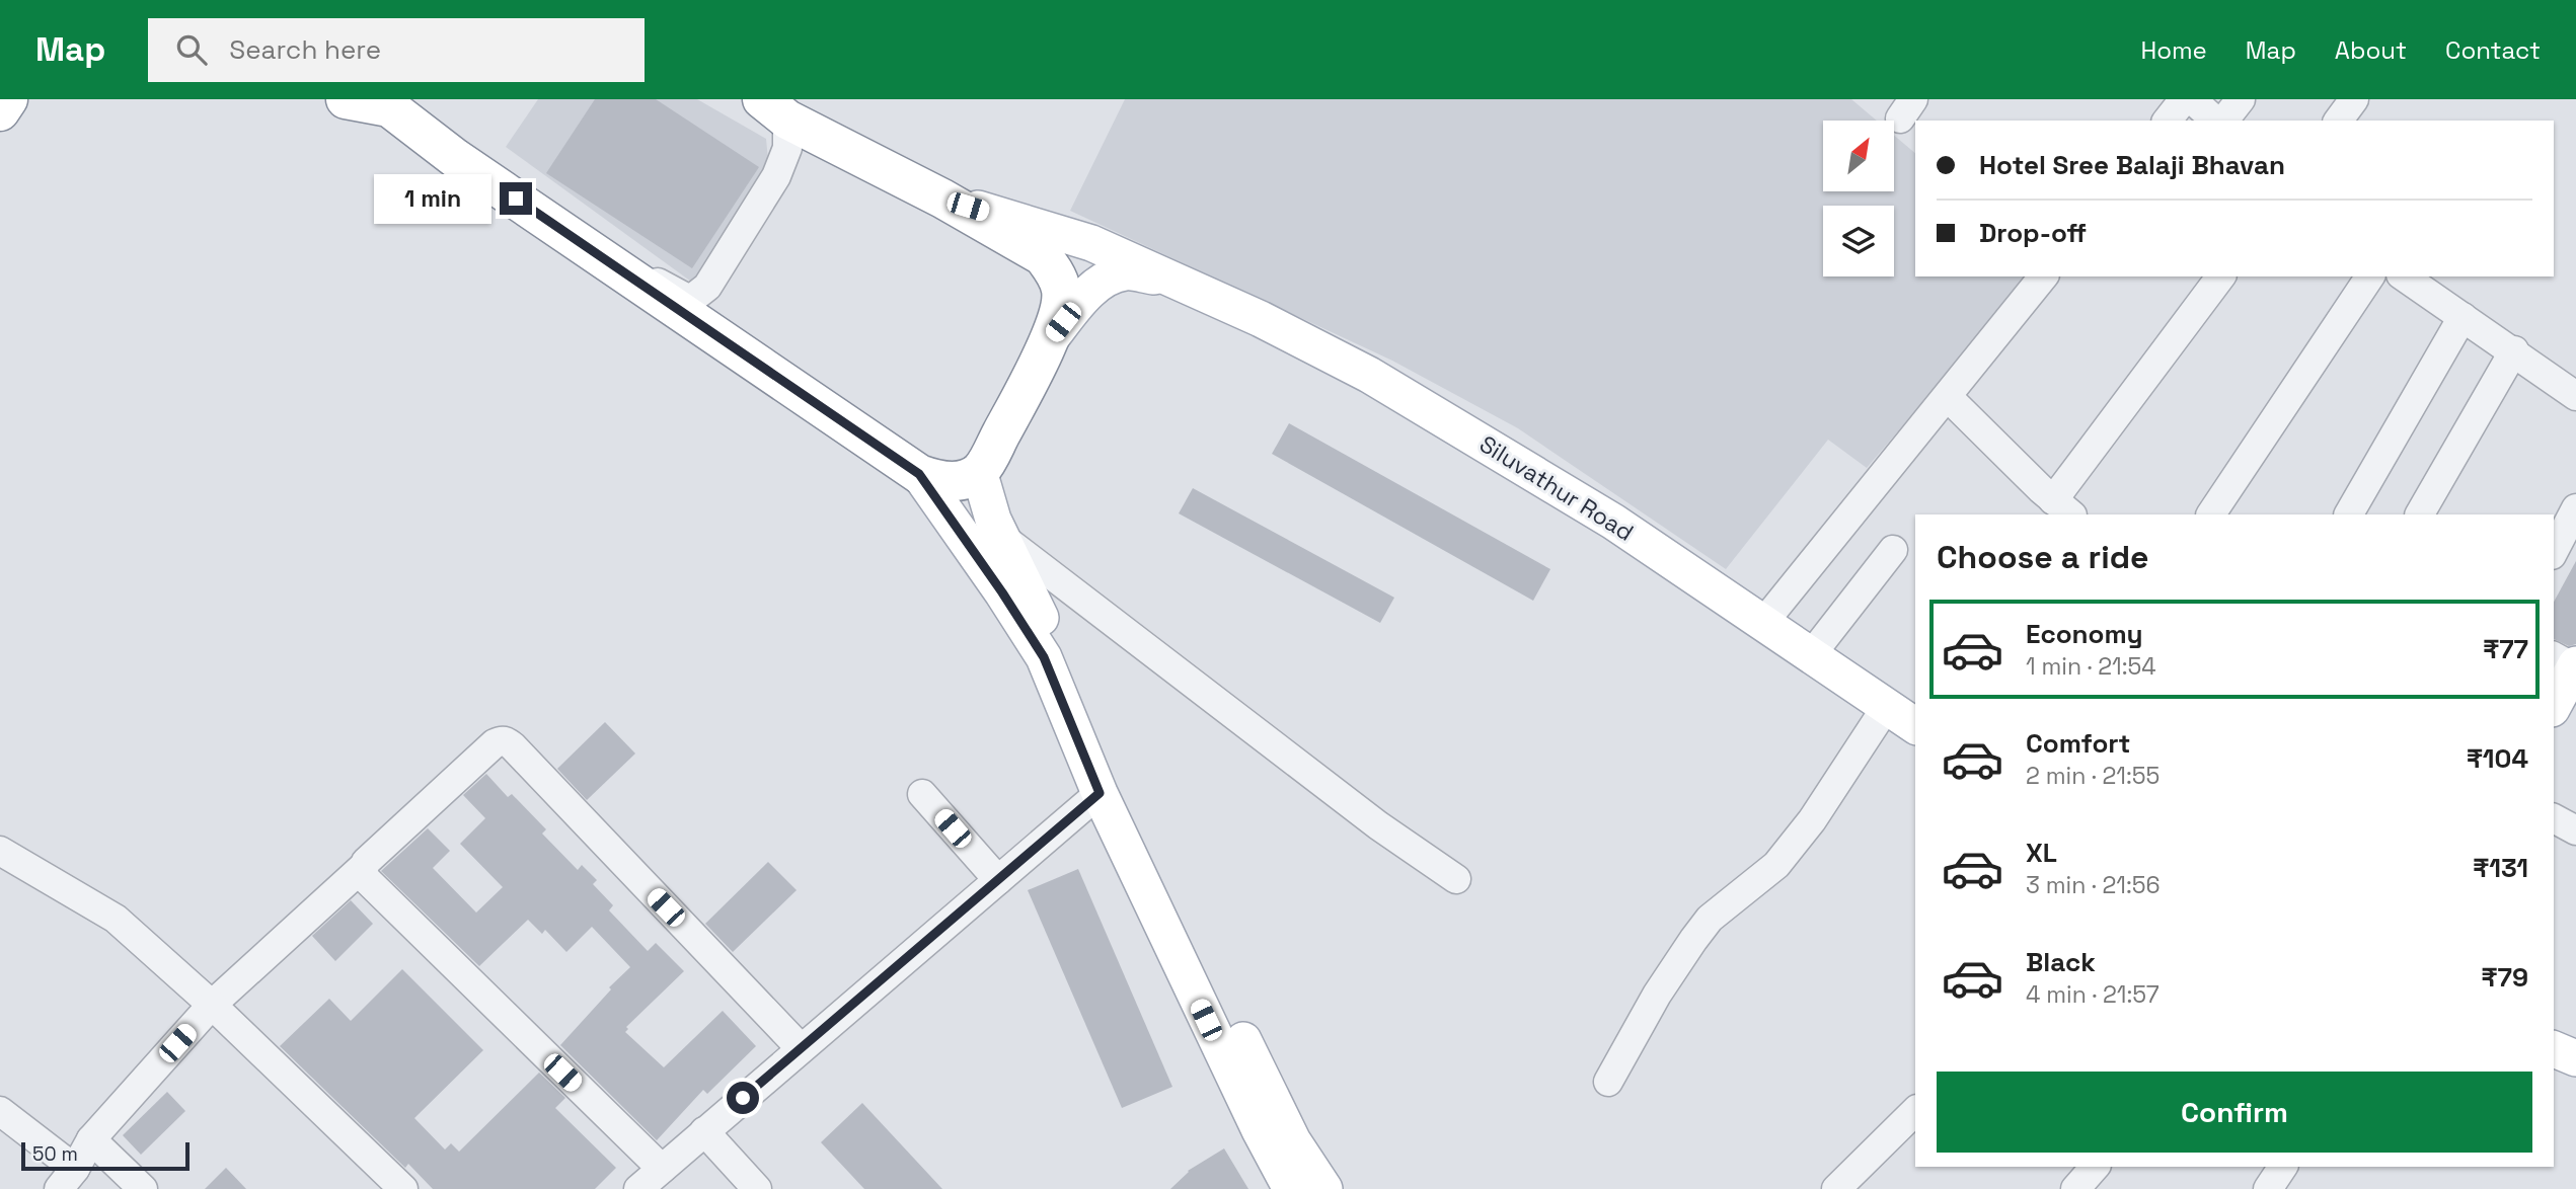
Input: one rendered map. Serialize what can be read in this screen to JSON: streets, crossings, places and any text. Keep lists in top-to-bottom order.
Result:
{
  "streets": {
    "main road": ["Siluvathur Road"]
  },
  "scale_bar": "50 m",
  "north": "top right",
  "page": {
    "header": "Map",
    "search": "Search here",
    "nav": [
      "Home",
      "Map",
      "About",
      "Contact"
    ],
    "banner": ["Hotel Sree Balaji Bhavan", "Drop-off"],
    "bubble": "1 min",
    "heading": "Choose a ride",
    "list": [
      {
        "name": "Economy",
        "note": "1 min · 21:54",
        "value": "₹77"
      },
      {
        "name": "Comfort",
        "note": "2 min · 21:55",
        "value": "₹104"
      },
      {
        "name": "XL",
        "note": "3 min · 21:56",
        "value": "₹131"
      },
      {
        "name": "Black",
        "note": "4 min · 21:57",
        "value": "₹79"
      }
    ],
    "buttons": "Confirm",
    "scale": "50 m"
  }
}
